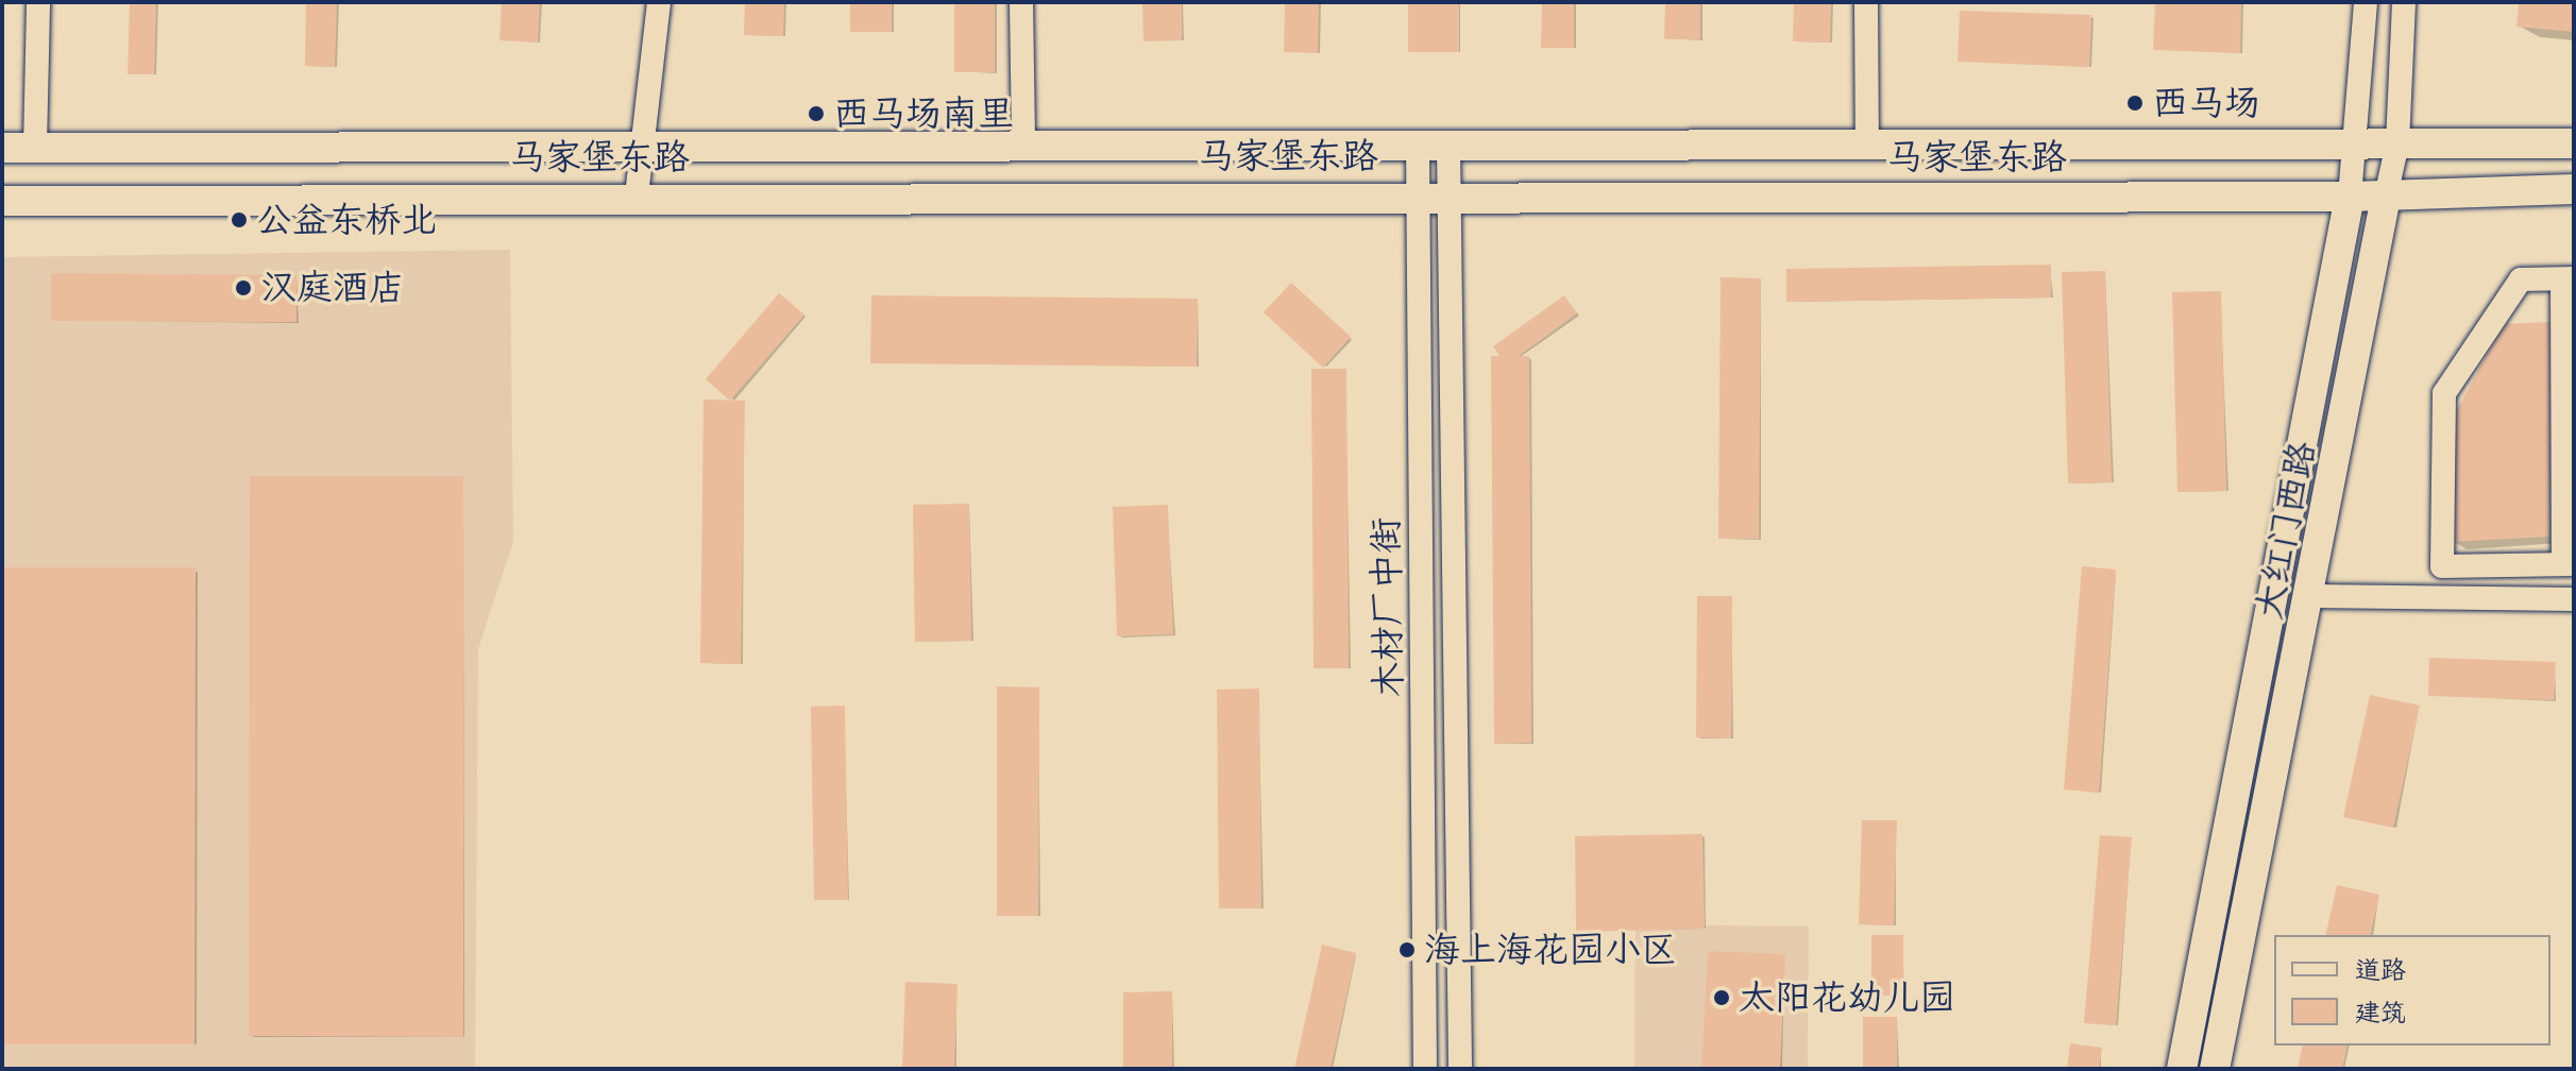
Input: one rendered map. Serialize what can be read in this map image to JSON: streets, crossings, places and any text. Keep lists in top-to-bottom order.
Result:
{
  "streets": {
    "main road": ["马家堡东路", "大红门西路"],
    "street": ["木材厂中街"]
  },
  "crossings": [
    ["马家堡东路", "大红门西路"],
    ["马家堡东路", "木材厂中街"]
  ],
  "places": [
    "西马场",
    "西马场南里",
    "公益东桥北",
    "汉庭酒店",
    "海上海花园小区",
    "太阳花幼儿园"
  ],
  "legend": ["道路", "建筑"]
}
